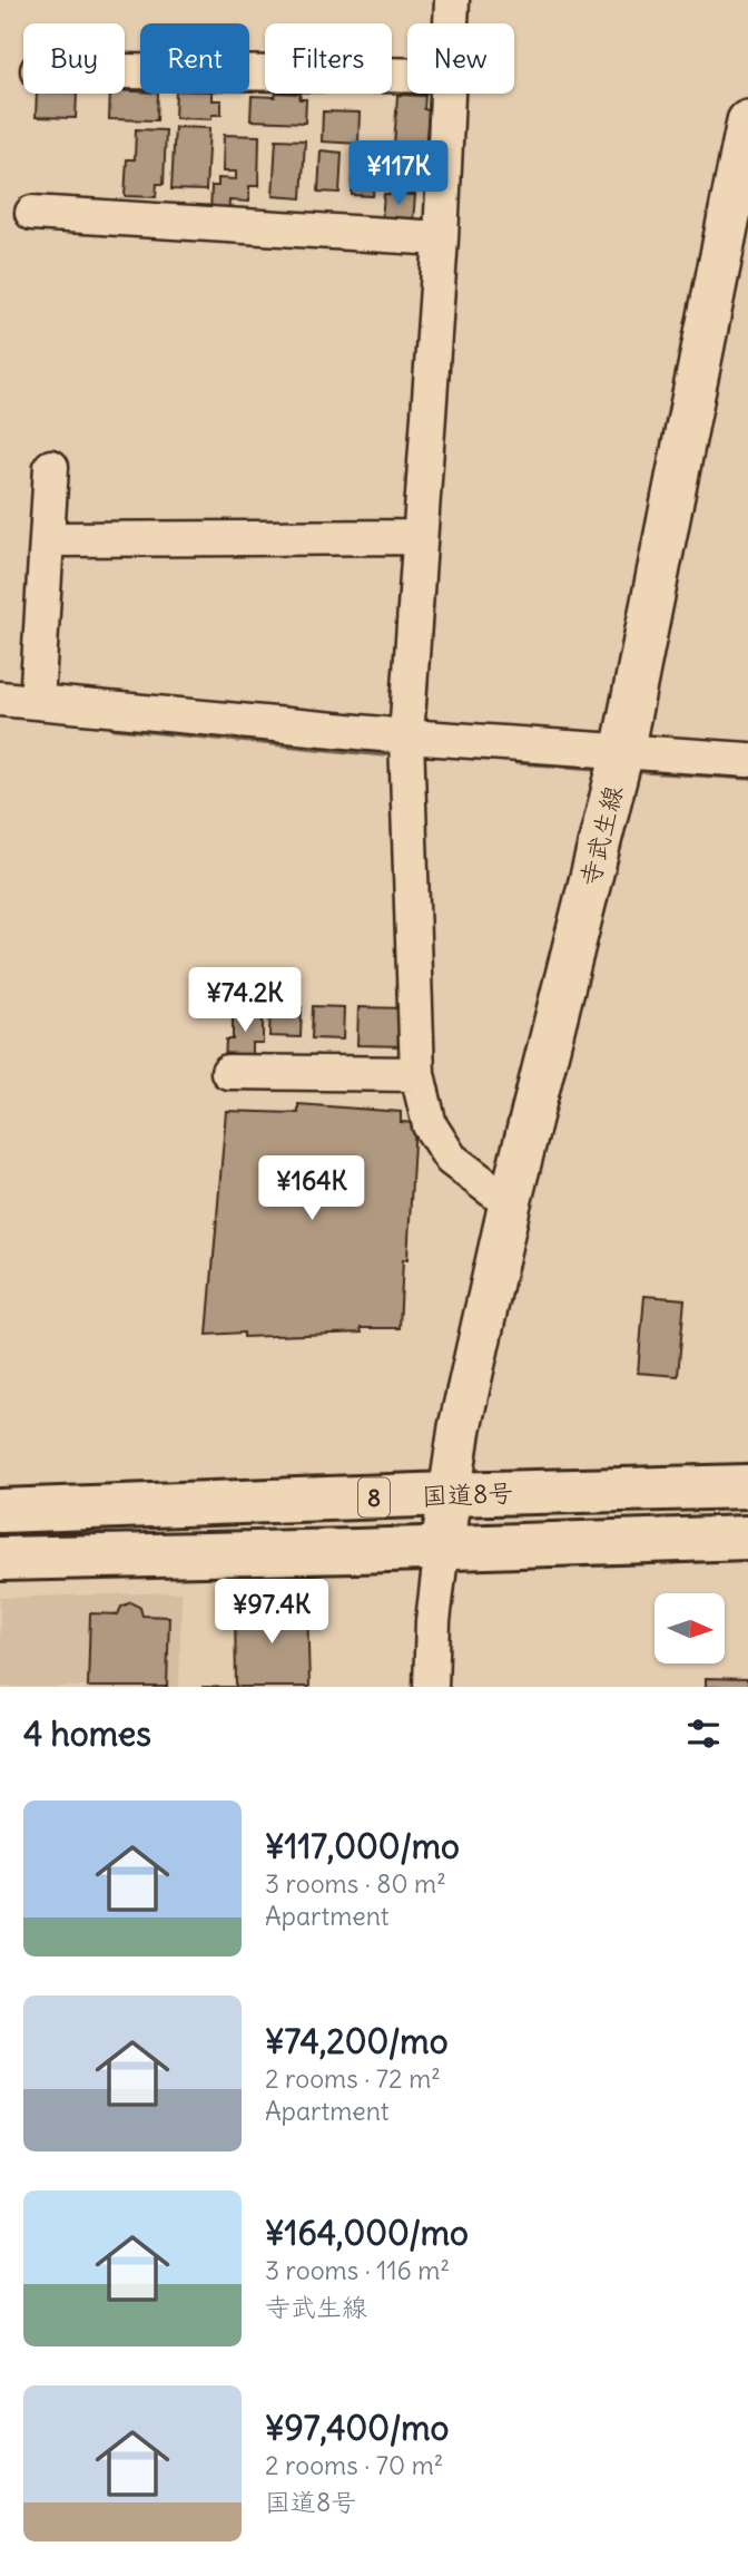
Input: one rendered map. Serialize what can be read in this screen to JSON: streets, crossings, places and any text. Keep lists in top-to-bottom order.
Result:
{
  "streets": {
    "highway": ["国道8号", "8"],
    "main road": ["寺武生線"]
  },
  "crossings": [
    ["寺武生線", "国道8号"]
  ],
  "north": "right",
  "page": {
    "chip": [
      "Buy",
      "Rent",
      "Filters",
      "New"
    ],
    "price": [
      "¥117K",
      "¥74.2K",
      "¥164K",
      "¥97.4K"
    ],
    "heading": "4 homes",
    "list": [
      {
        "name": "¥117,000/mo",
        "note": "3 rooms · 80 m² · Apartment"
      },
      {
        "name": "¥74,200/mo",
        "note": "2 rooms · 72 m² · Apartment"
      },
      {
        "name": "¥164,000/mo",
        "note": "3 rooms · 116 m² · 寺武生線"
      },
      {
        "name": "¥97,400/mo",
        "note": "2 rooms · 70 m² · 国道8号"
      }
    ]
  }
}
